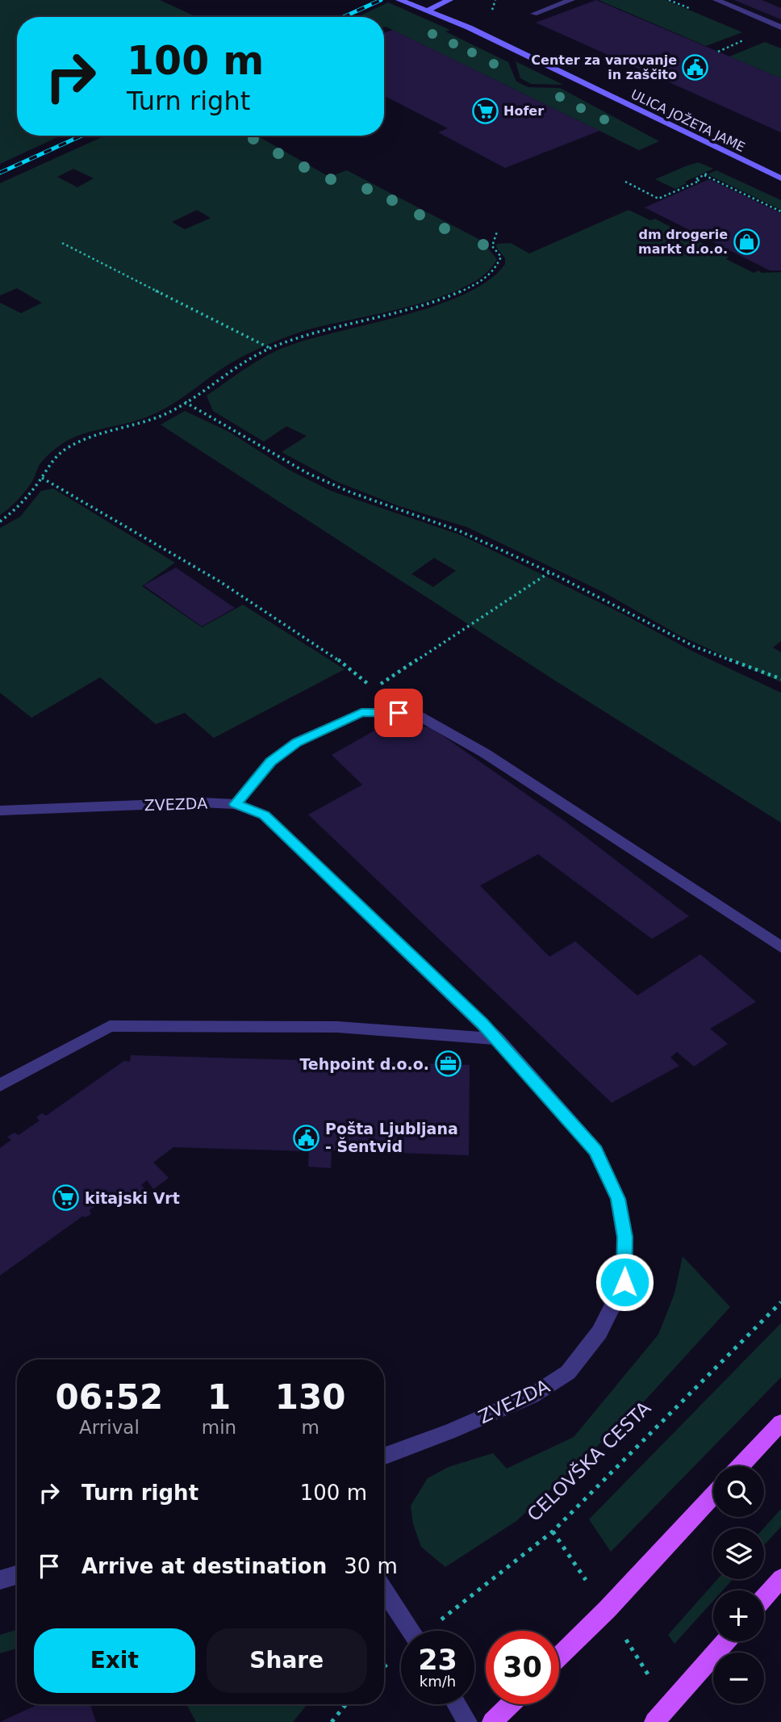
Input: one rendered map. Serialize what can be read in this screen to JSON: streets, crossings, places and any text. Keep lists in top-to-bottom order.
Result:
{
  "streets": {
    "street": ["ULICA JOŽETA JAME", "ZVEZDA"],
    "path": ["CELOVŠKA CESTA"]
  },
  "places": {
    "public building": ["Center za varovanje in zaščito", "Pošta Ljubljana - Šentvid"],
    "supermarket": ["Hofer", "kitajski Vrt"],
    "shop": ["dm drogerie markt d.o.o."],
    "office": ["Tehpoint d.o.o."]
  },
  "page": {
    "turn": ["100 m", "Turn right"],
    "eta": [
      "06:52",
      "Arrival",
      "1",
      "min",
      "130",
      "m"
    ],
    "list": [
      {
        "name": "Turn right",
        "value": "100 m"
      },
      {
        "name": "Arrive at destination",
        "value": "30 m"
      }
    ],
    "map_buttons": ["+", "−"],
    "buttons": ["Exit", "Share"],
    "speed": "23 km/h",
    "limit": "30"
  }
}
